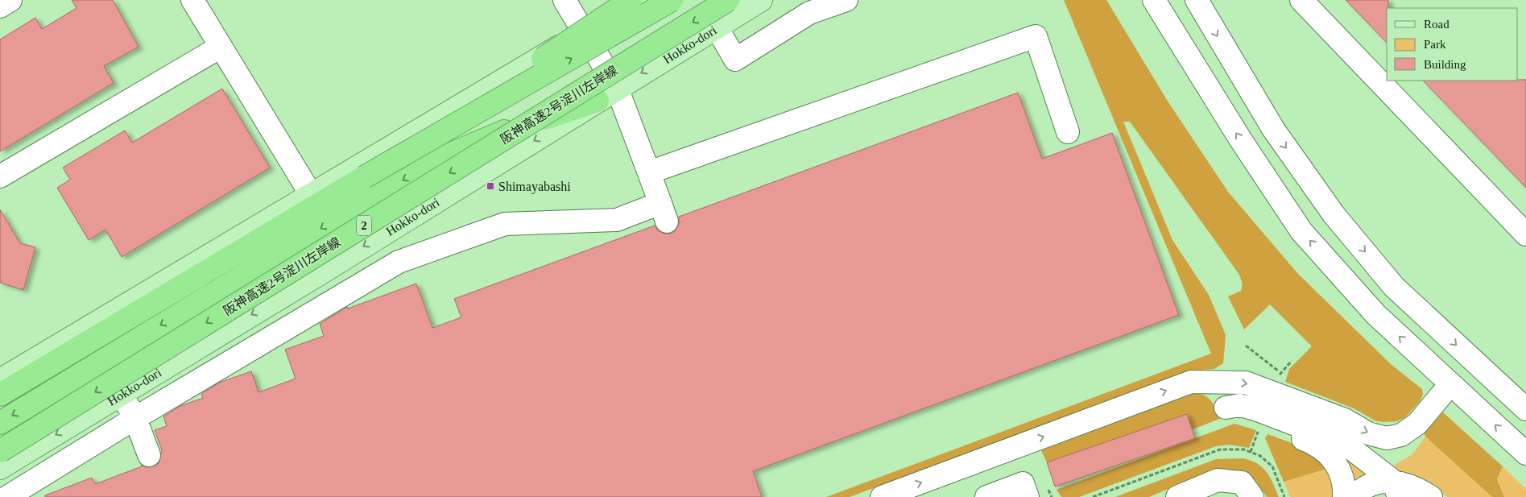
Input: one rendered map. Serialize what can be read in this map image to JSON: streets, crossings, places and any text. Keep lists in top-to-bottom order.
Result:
{
  "streets": {
    "highway": ["阪神高速2号淀川左岸線", "2"],
    "main road": ["Hokko-dori"]
  },
  "places": {
    "transit": ["Shimayabashi"]
  },
  "legend": ["Road", "Park", "Building"]
}
